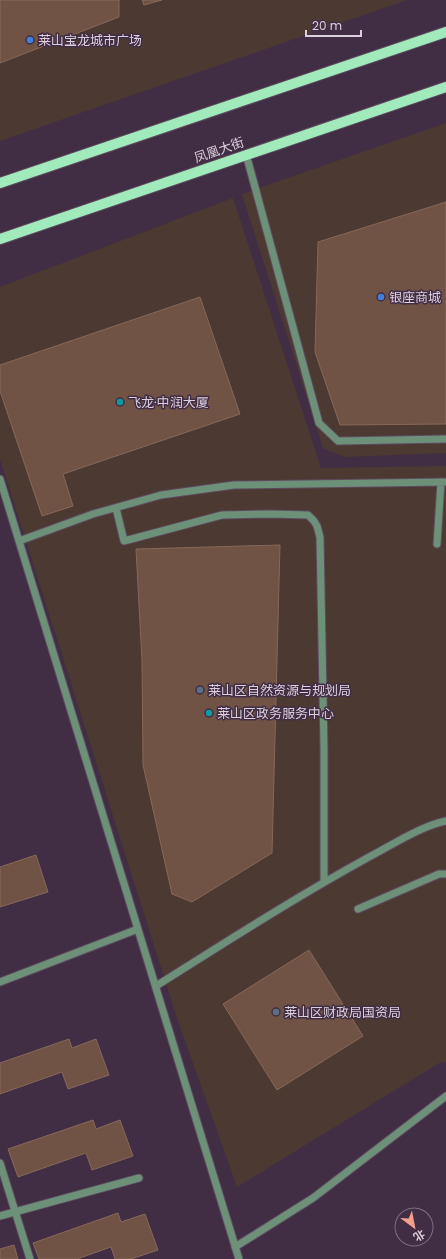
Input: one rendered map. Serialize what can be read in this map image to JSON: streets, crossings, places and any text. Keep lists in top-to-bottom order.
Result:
{
  "streets": {
    "main road": ["凤凰大街"]
  },
  "places": [
    "莱山宝龙城市广场",
    "银座商城",
    "飞龙·中润大厦",
    "莱山区自然资源与规划局",
    "莱山区政务服务中心",
    "莱山区财政局国资局"
  ],
  "scale_bar": "20 m",
  "north": "bottom right"
}
